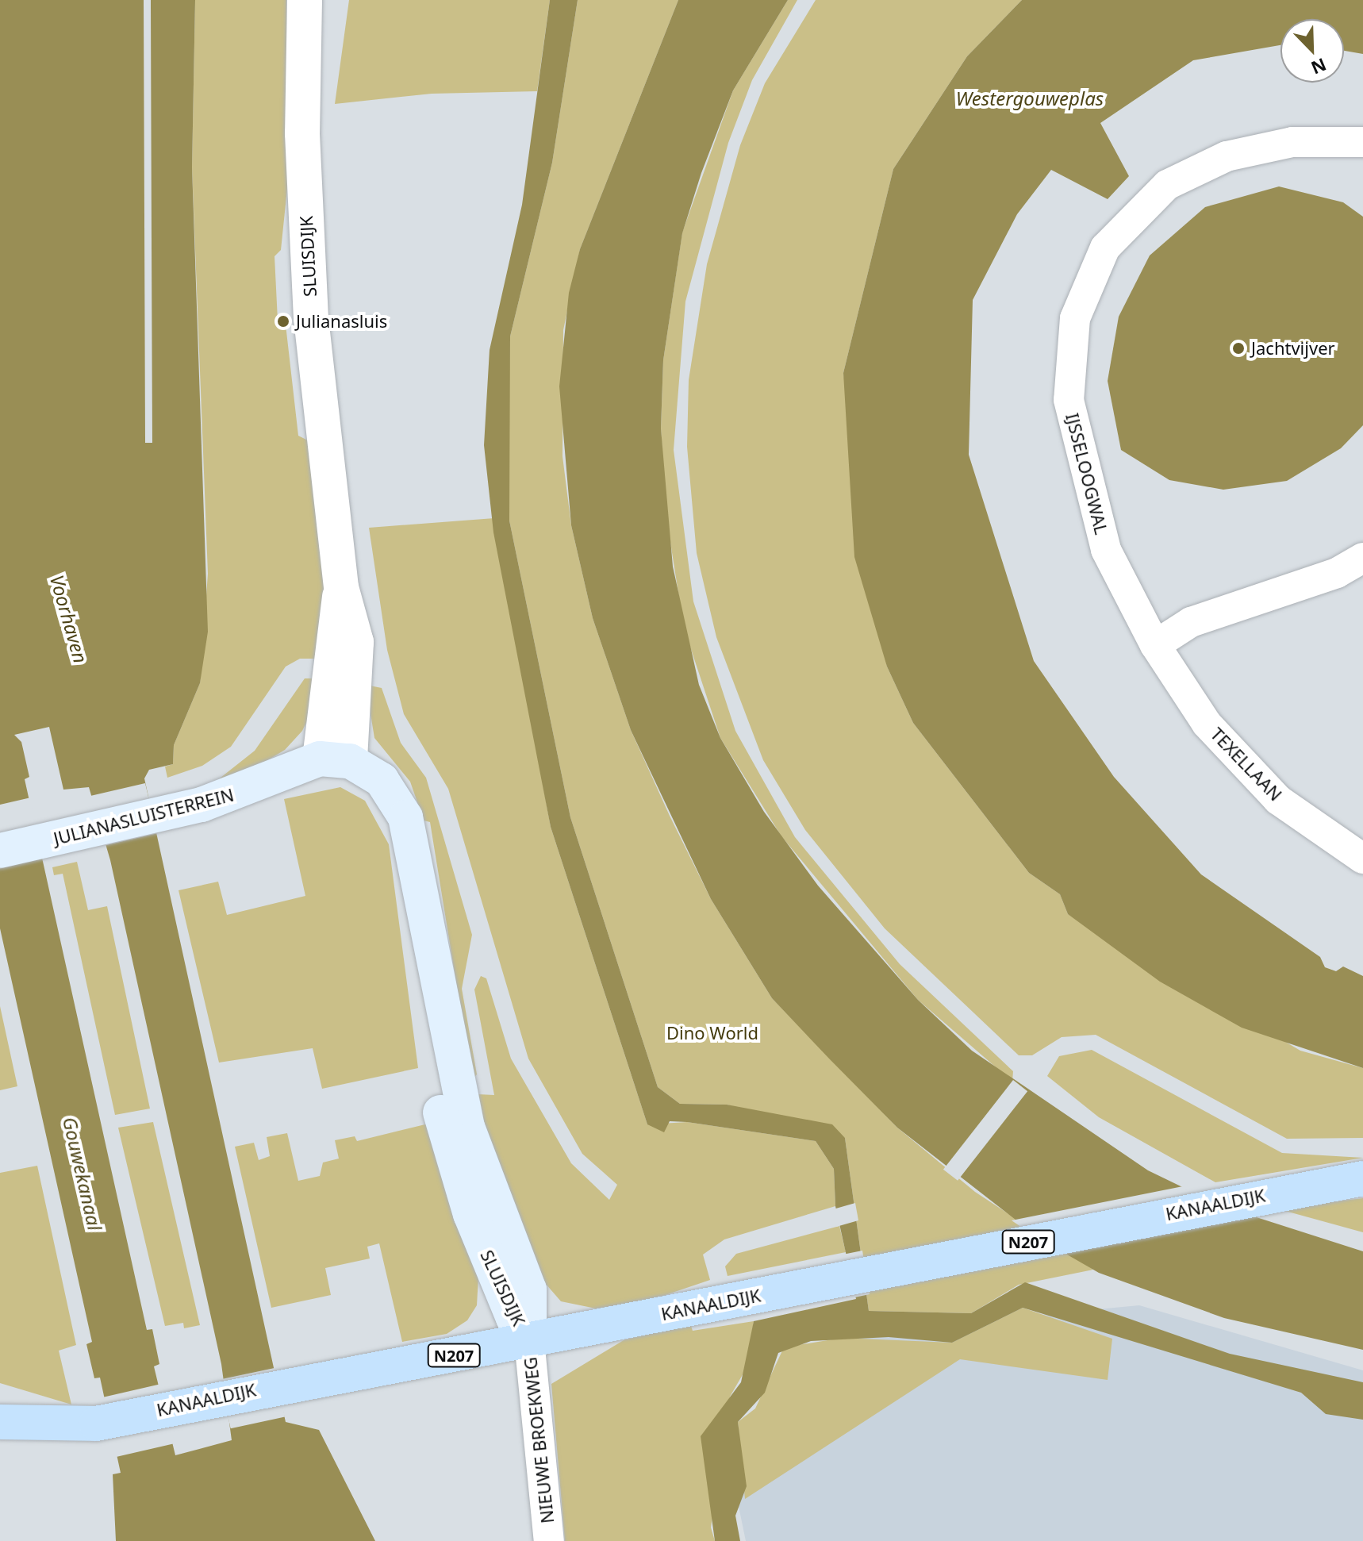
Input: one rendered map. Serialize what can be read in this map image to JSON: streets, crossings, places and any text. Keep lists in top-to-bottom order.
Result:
{
  "streets": {
    "main road": [
      "SLUISDIJK",
      "JULIANASLUISTERREIN",
      "KANAALDIJK",
      "N207"
    ],
    "street": ["IJSSELOOGWAL", "TEXELLAAN", "NIEUWE BROEKWEG"]
  },
  "crossings": [
    ["SLUISDIJK", "JULIANASLUISTERREIN"],
    ["SLUISDIJK", "KANAALDIJK"],
    ["SLUISDIJK", "NIEUWE BROEKWEG"],
    ["IJSSELOOGWAL", "TEXELLAAN"],
    ["KANAALDIJK", "NIEUWE BROEKWEG"]
  ],
  "water": ["Westergouweplas", "Voorhaven", "Gouwekanaal"],
  "parks": ["Dino World"],
  "places": ["Julianasluis", "Jachtvijver"],
  "north": "bottom right"
}
